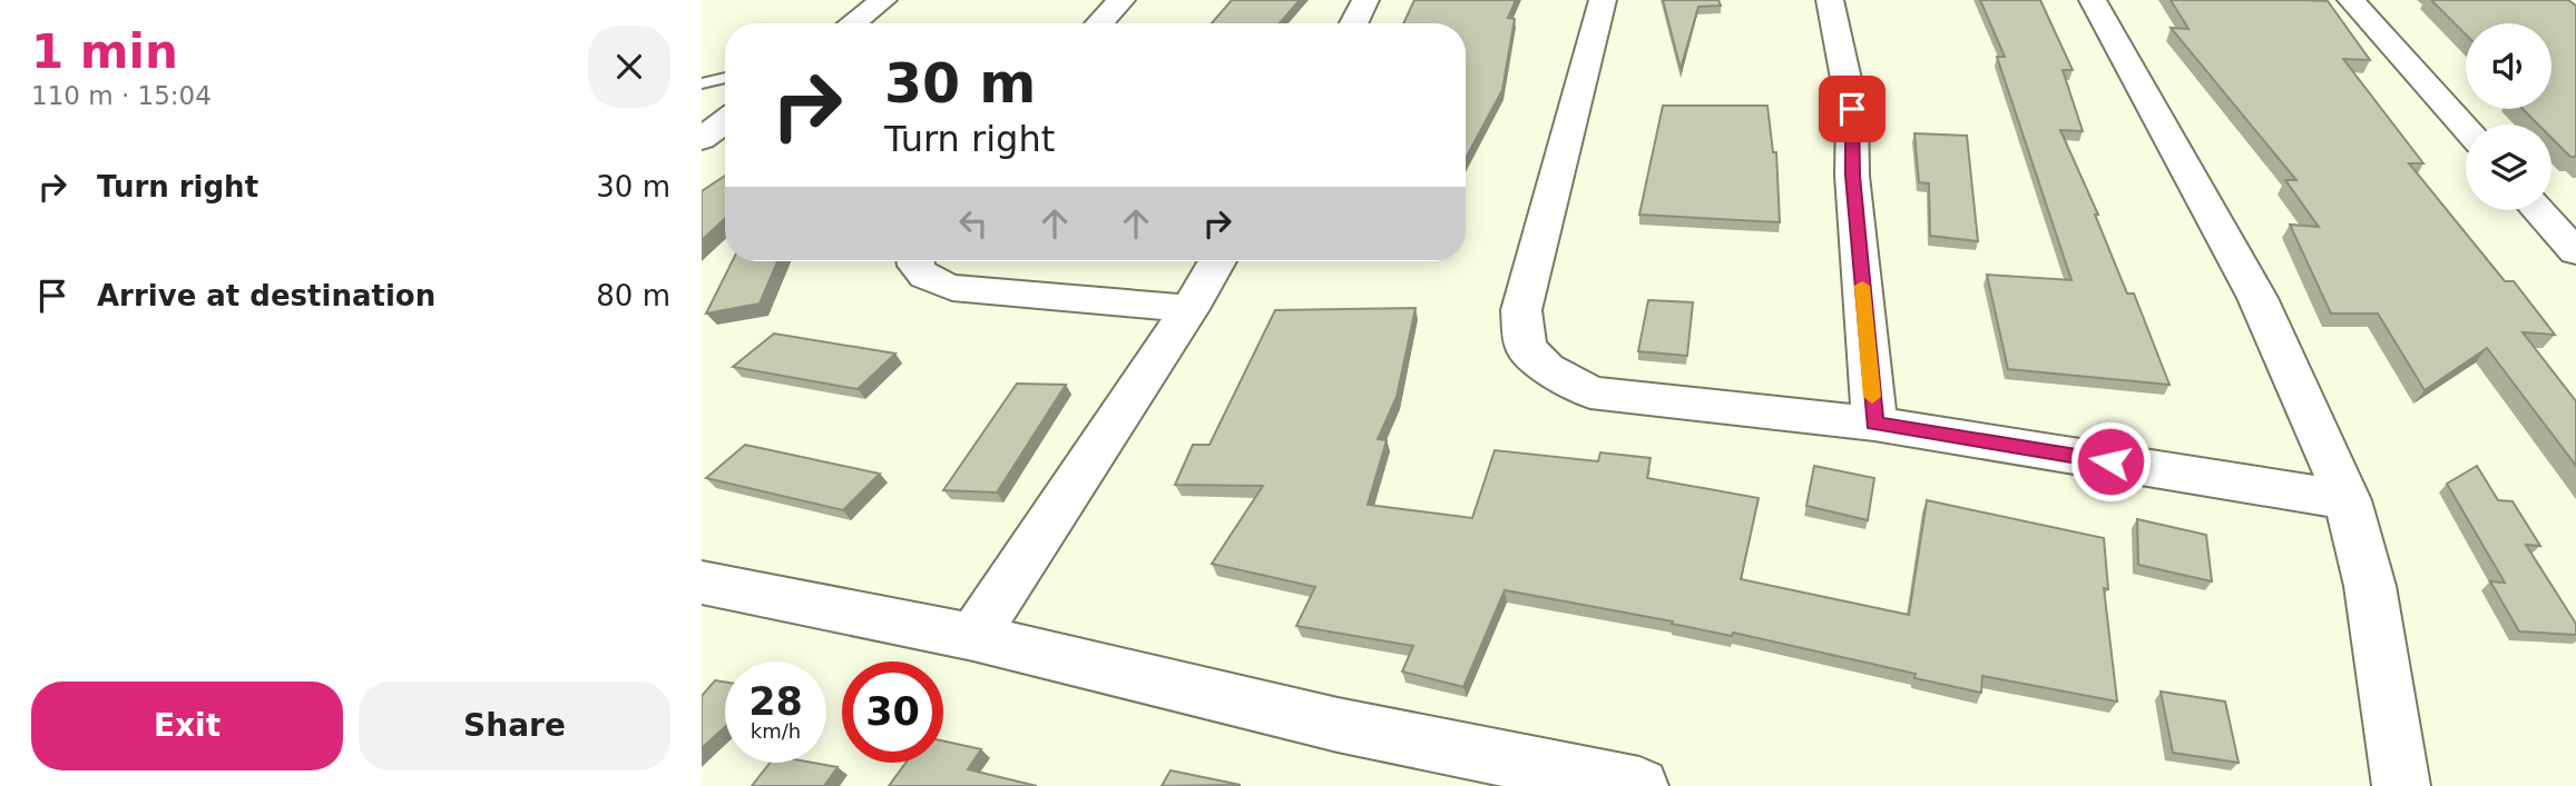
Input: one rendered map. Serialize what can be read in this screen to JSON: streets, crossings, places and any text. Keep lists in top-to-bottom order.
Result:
{
  "page": {
    "heading": ["1 min", "110 m · 15:04"],
    "turn": ["30 m", "Turn right"],
    "list": [
      {
        "name": "Turn right",
        "value": "30 m"
      },
      {
        "name": "Arrive at destination",
        "value": "80 m"
      }
    ],
    "speed": "28 km/h",
    "limit": "30",
    "buttons": ["Exit", "Share"]
  }
}
